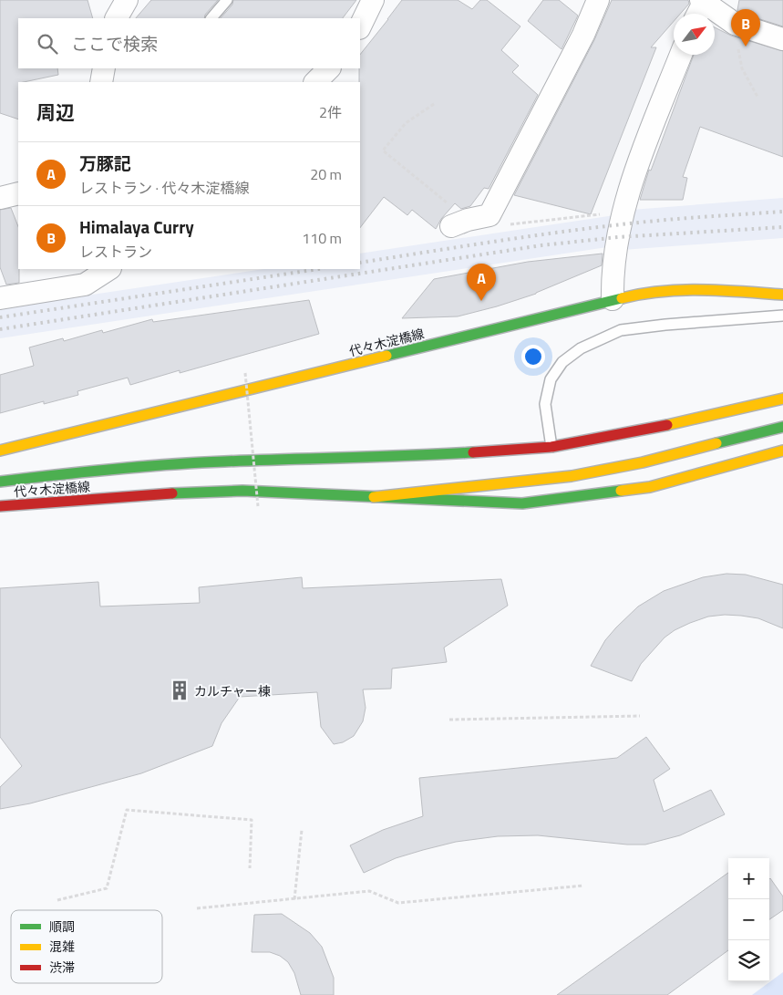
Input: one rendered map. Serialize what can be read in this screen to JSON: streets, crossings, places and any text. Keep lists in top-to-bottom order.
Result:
{
  "streets": {
    "main road": ["代々木淀橋線"]
  },
  "places": {
    "building": ["カルチャー棟"]
  },
  "legend": ["順調", "混雑", "渋滞"],
  "north": "top right",
  "page": {
    "pins": ["B", "A"],
    "search": "ここで検索",
    "heading": ["周辺", "2件"],
    "list": [
      {
        "mark": "A",
        "name": "万豚記",
        "note": "レストラン · 代々木淀橋線",
        "value": "20 m"
      },
      {
        "mark": "B",
        "name": "Himalaya Curry",
        "note": "レストラン",
        "value": "110 m"
      }
    ],
    "map_buttons": ["+", "−"]
  }
}
